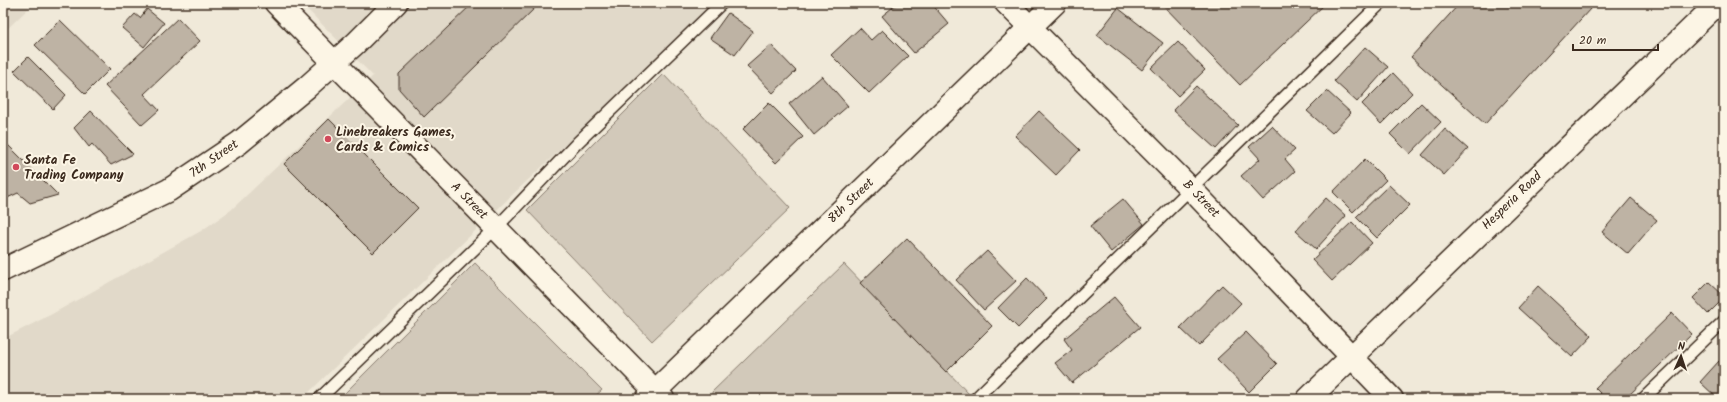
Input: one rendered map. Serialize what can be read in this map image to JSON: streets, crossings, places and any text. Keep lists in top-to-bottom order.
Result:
{
  "streets": {
    "street": [
      "7th Street",
      "B Street",
      "A Street",
      "8th Street",
      "Hesperia Road"
    ]
  },
  "crossings": [
    ["7th Street", "A Street"],
    ["B Street", "8th Street"],
    ["B Street", "Hesperia Road"],
    ["A Street", "8th Street"]
  ],
  "places": ["Linebreakers Games, Cards & Comics", "Santa Fe Trading Company"],
  "scale_bar": "20 m",
  "north": "top"
}
